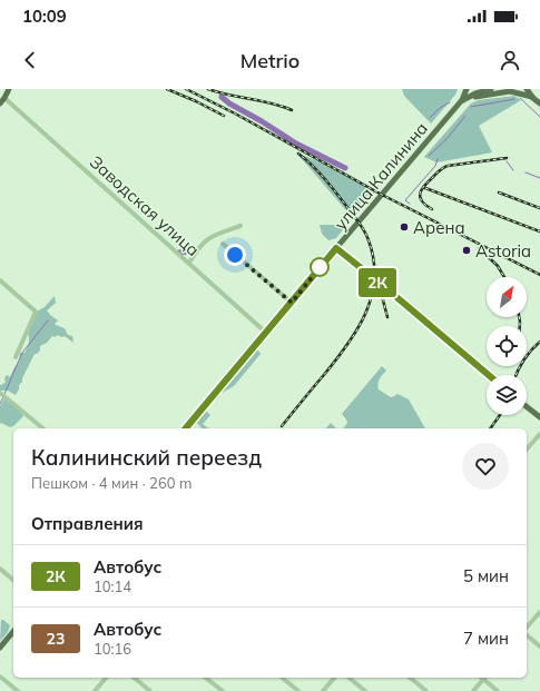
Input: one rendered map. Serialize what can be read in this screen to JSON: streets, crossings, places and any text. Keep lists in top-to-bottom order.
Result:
{
  "streets": {
    "main road": ["улица Калинина"],
    "street": ["Заводская улица"]
  },
  "crossings": [
    ["улица Калинина", "Заводская улица"]
  ],
  "places": ["Арена", "Astoria"],
  "lines": ["bus line 2К"],
  "north": "top right",
  "page": {
    "status": "10:09",
    "header": "Metrio",
    "on_map": "2К",
    "heading": [
      ["Калининский переезд", "Пешком · 4 мин · 260 m"],
      "Отправления"
    ],
    "list": [
      {
        "mark": "2К",
        "name": "Автобус",
        "note": "10:14",
        "value": "5 мин"
      },
      {
        "mark": "23",
        "name": "Автобус",
        "note": "10:16",
        "value": "7 мин"
      }
    ]
  }
}
